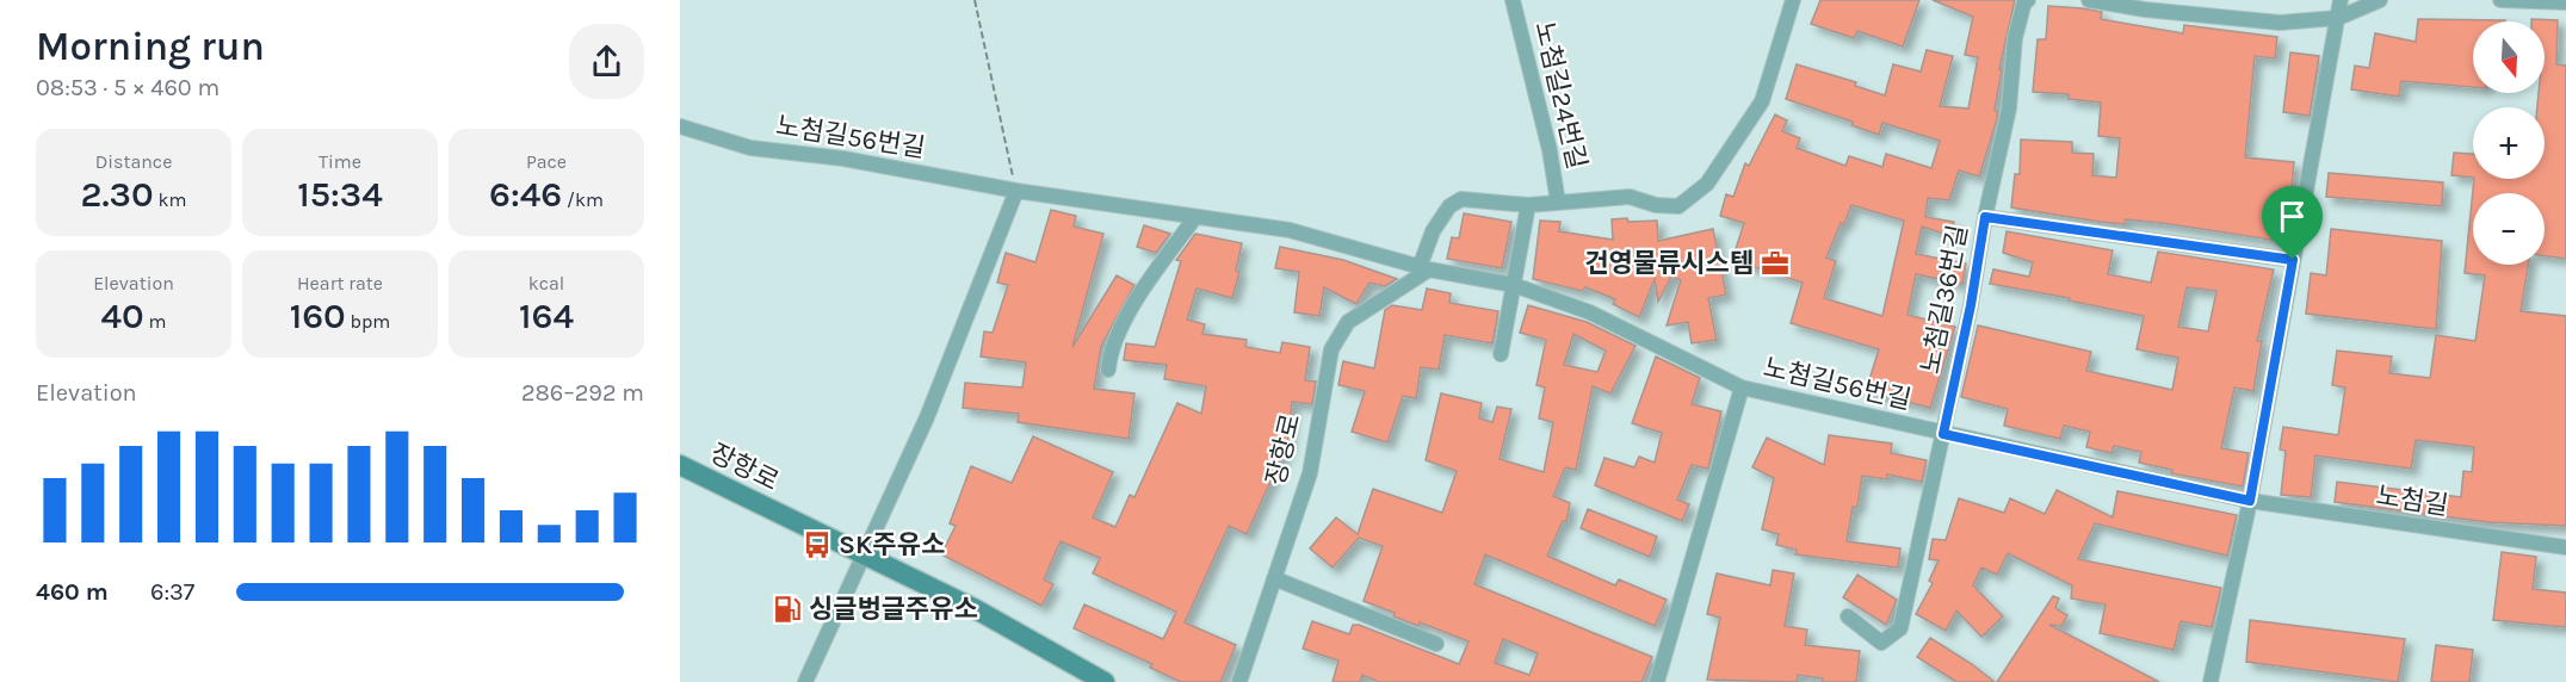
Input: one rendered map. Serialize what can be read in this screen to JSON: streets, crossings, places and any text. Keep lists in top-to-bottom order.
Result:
{
  "streets": {
    "main road": ["장항로"],
    "street": [
      "노첨길24번길",
      "노첨길56번길",
      "노첨길36번길",
      "노첨길"
    ]
  },
  "crossings": [
    ["노첨길24번길", "노첨길56번길"],
    ["노첨길24번길", "장항로"],
    ["노첨길56번길", "노첨길36번길"],
    ["노첨길56번길", "장항로"],
    ["노첨길56번길", "노첨길"]
  ],
  "places": {
    "office": ["건영물류시스템"],
    "bus stop": ["SK주유소"],
    "fuel station": ["싱글벙글주유소"]
  },
  "north": "bottom",
  "page": {
    "heading": ["Morning run", "08:53 · 5 × 460 m"],
    "map_buttons": ["+", "−"],
    "stats": [
      ["Distance", "2.30 km"],
      ["Time", "15:34"],
      ["Pace", "6:46 /km"],
      ["Elevation", "40 m"],
      ["Heart rate", "160 bpm"],
      ["kcal", "164"]
    ],
    "chart": ["Elevation", "286–292 m"],
    "list": [
      {
        "name": "460 m",
        "note": "6:37"
      }
    ]
  }
}
